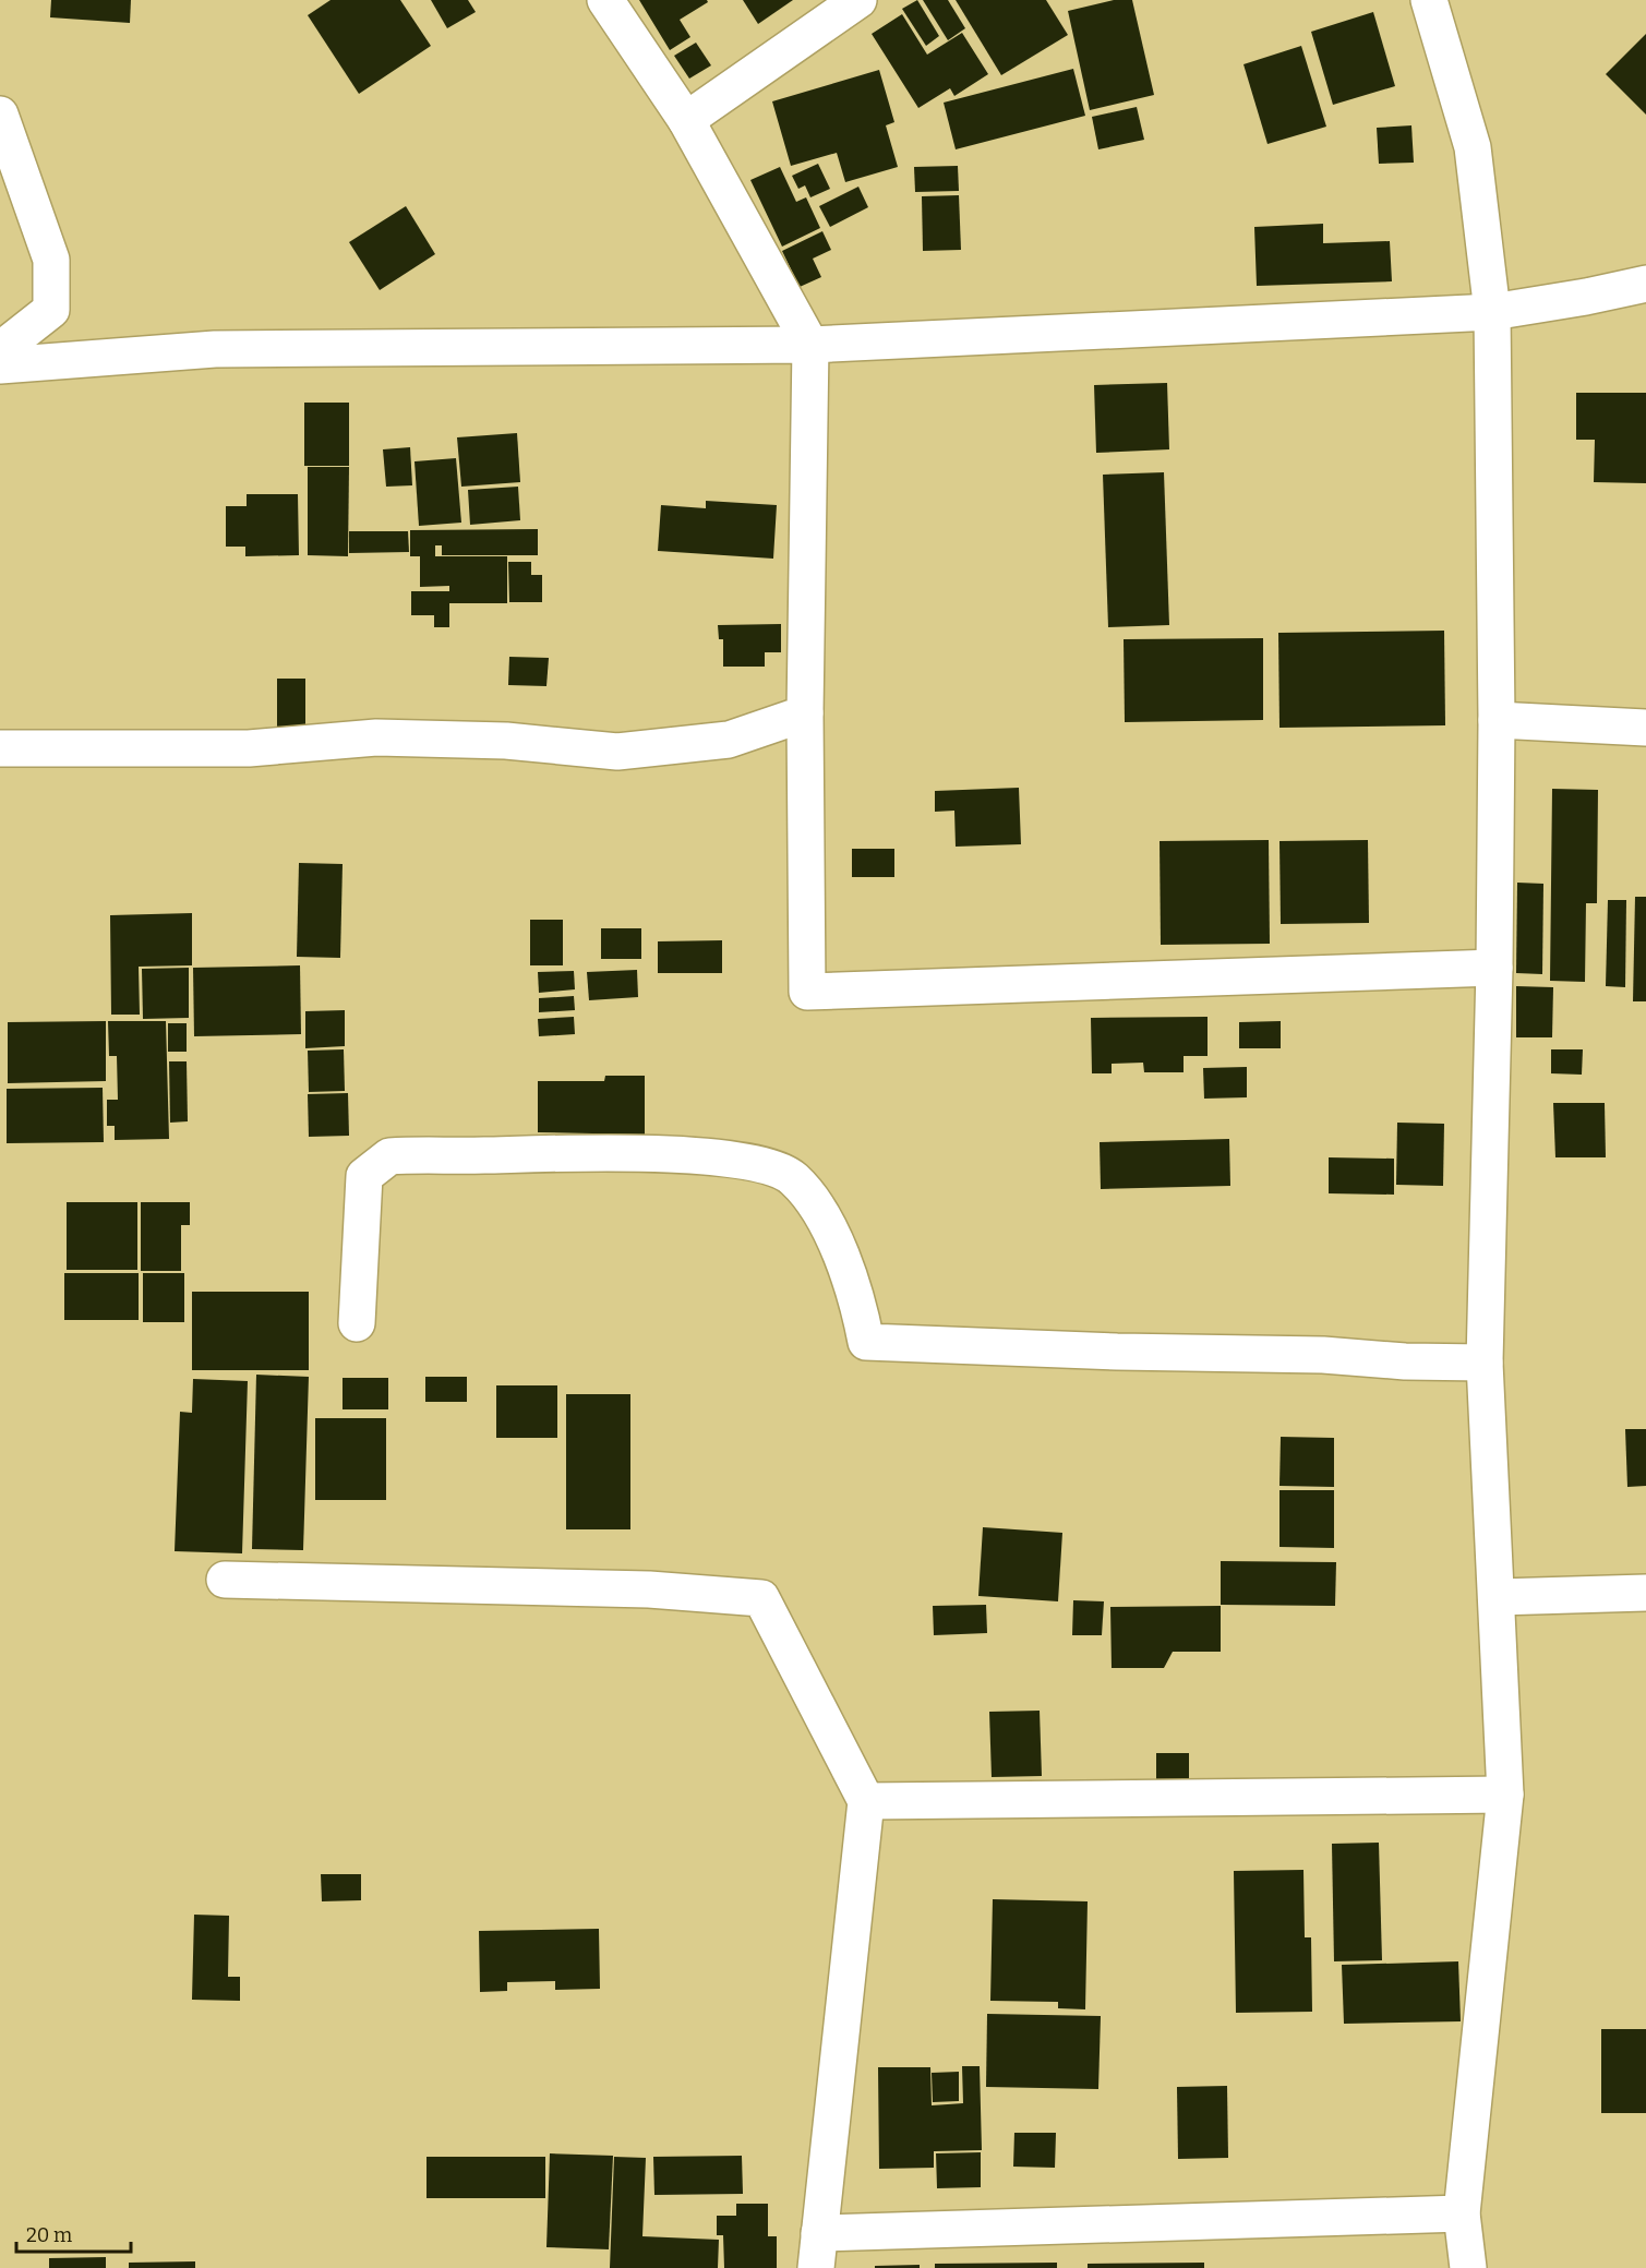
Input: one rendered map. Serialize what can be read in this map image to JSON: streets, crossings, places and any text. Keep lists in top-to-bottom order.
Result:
{
  "scale_bar": "20 m"
}
